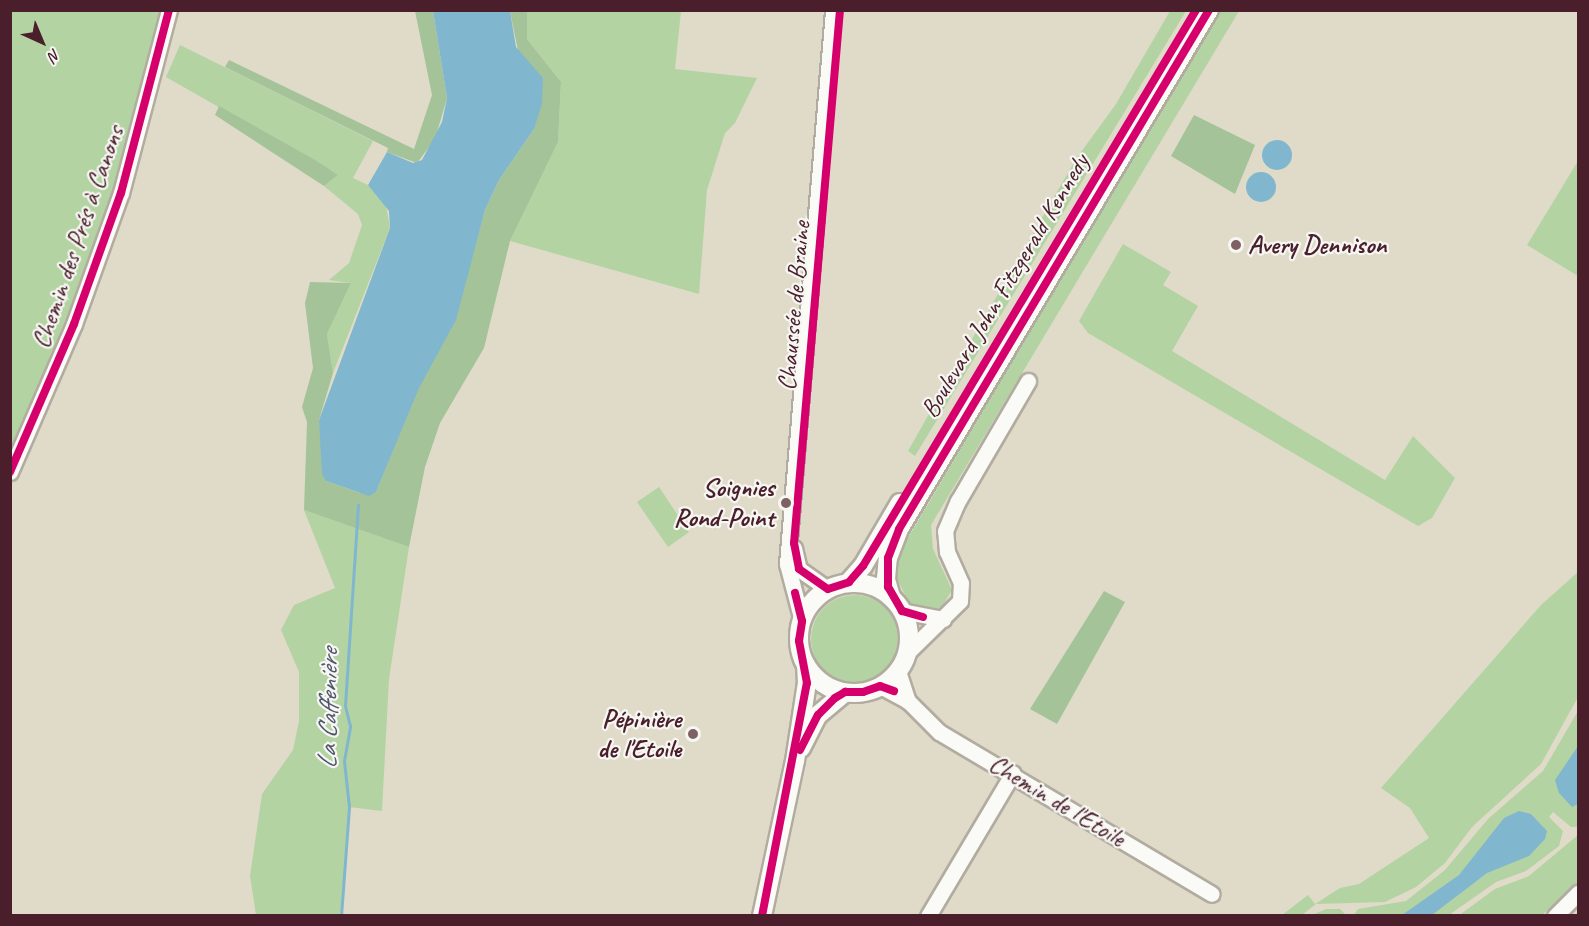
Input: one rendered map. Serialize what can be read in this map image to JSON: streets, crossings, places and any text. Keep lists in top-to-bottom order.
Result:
{
  "streets": {
    "main road": ["Boulevard John Fitzgerald Kennedy"],
    "street": ["Chemin des Prés à Canons", "Chaussée de Braine", "Chemin de l'Etoile"]
  },
  "crossings": [
    ["Boulevard John Fitzgerald Kennedy", "Chaussée de Braine"],
    ["Boulevard John Fitzgerald Kennedy", "Chemin de l'Etoile"],
    ["Chaussée de Braine", "Chemin de l'Etoile"]
  ],
  "water": ["La Caffenière"],
  "places": ["Avery Dennison", "Soignies Rond-Point", "Pépinière de l'Etoile"],
  "north": "bottom right"
}
